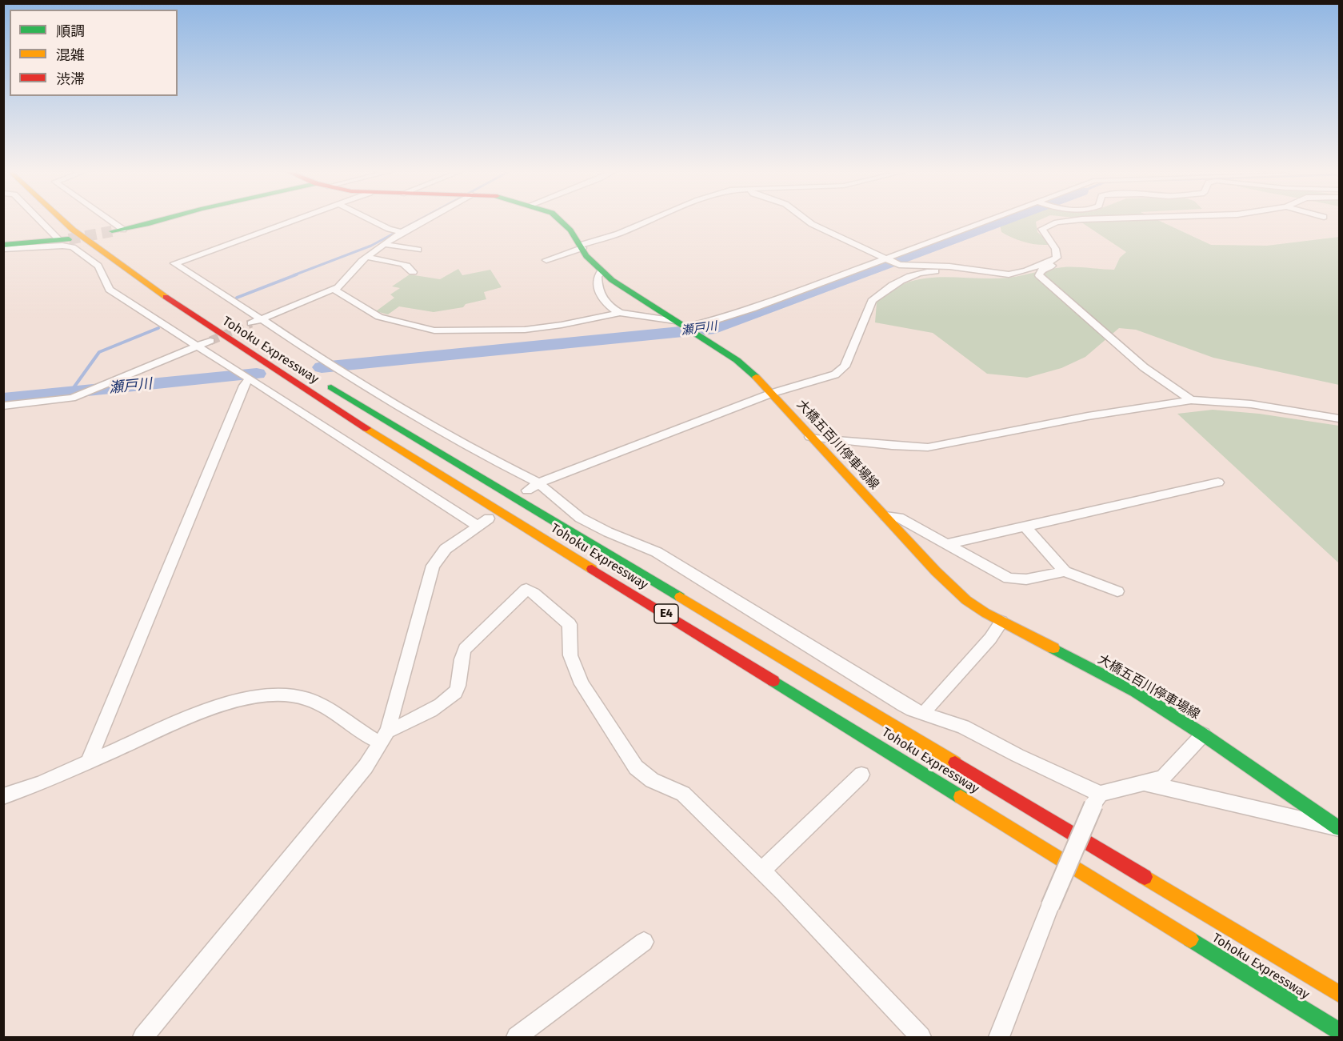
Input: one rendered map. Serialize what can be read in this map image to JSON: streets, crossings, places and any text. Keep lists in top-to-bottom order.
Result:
{
  "streets": {
    "main road": ["Tohoku Expressway", "大橋五百川停車場線", "E4"]
  },
  "water": ["瀬戸川"],
  "legend": ["順調", "混雑", "渋滞"]
}
